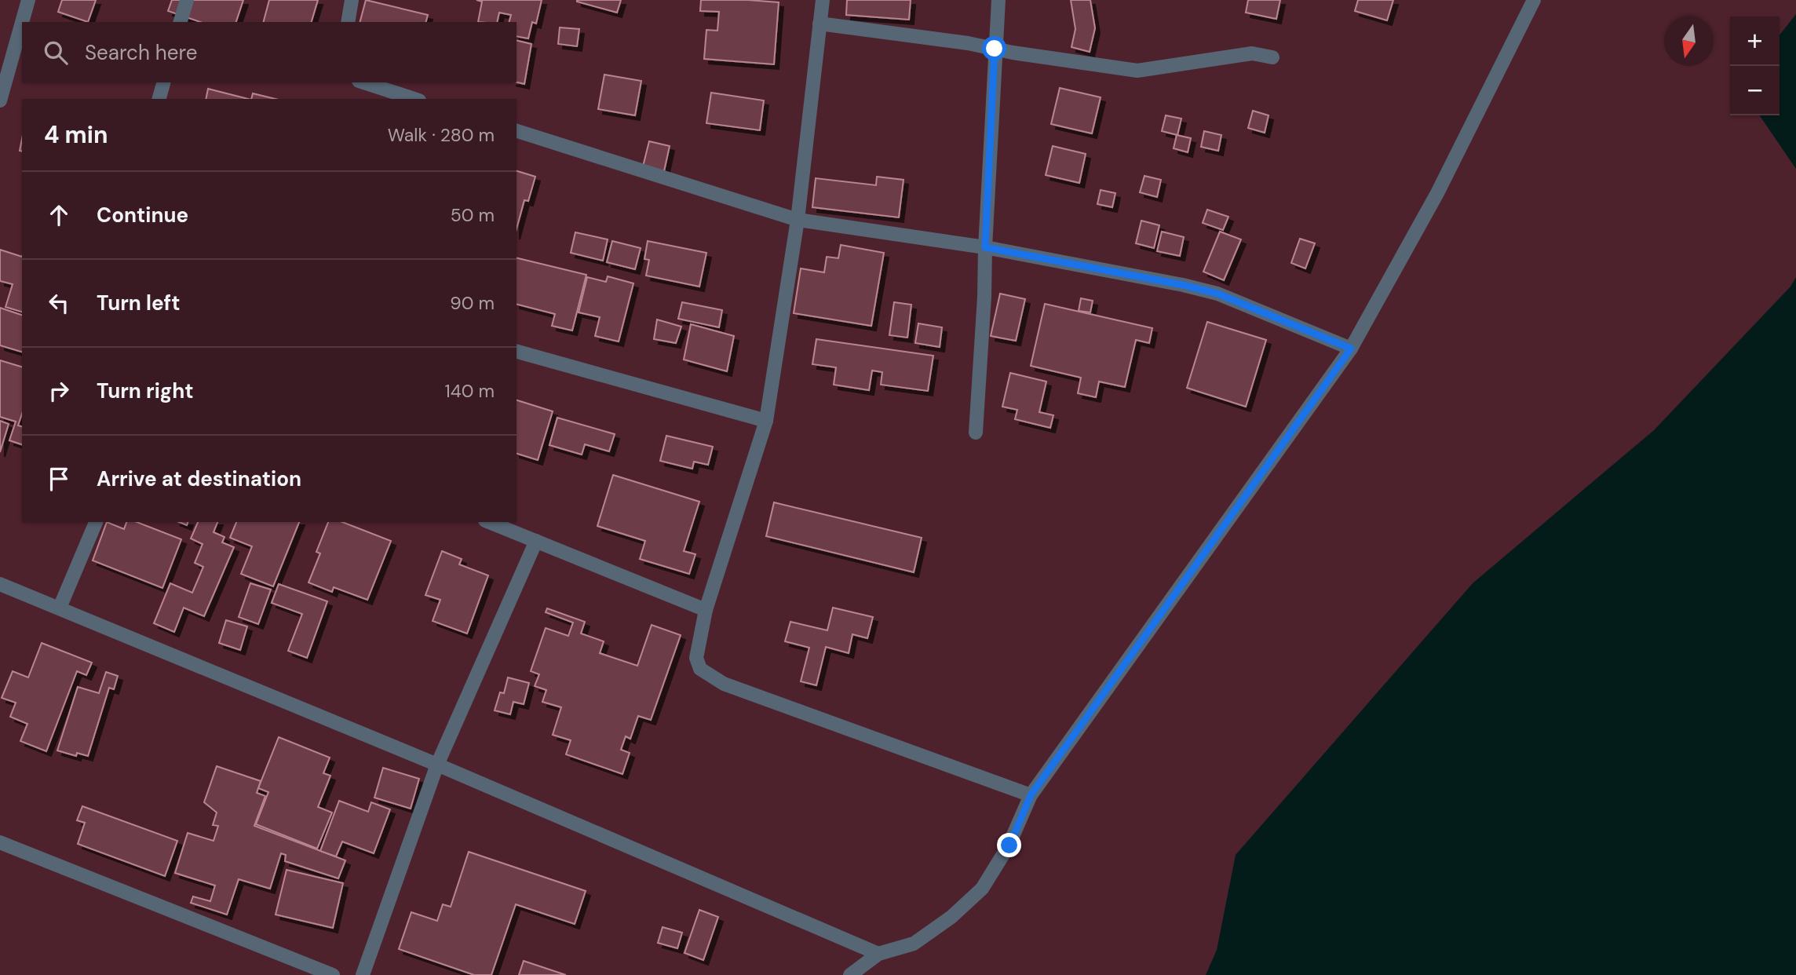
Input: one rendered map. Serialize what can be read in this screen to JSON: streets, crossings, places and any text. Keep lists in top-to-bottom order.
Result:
{
  "north": "bottom",
  "page": {
    "map_buttons": ["+", "−"],
    "search": "Search here",
    "heading": ["4 min", "Walk · 280 m"],
    "list": [
      ["Continue", "50 m"],
      ["Turn left", "90 m"],
      ["Turn right", "140 m"],
      "Arrive at destination"
    ]
  }
}
